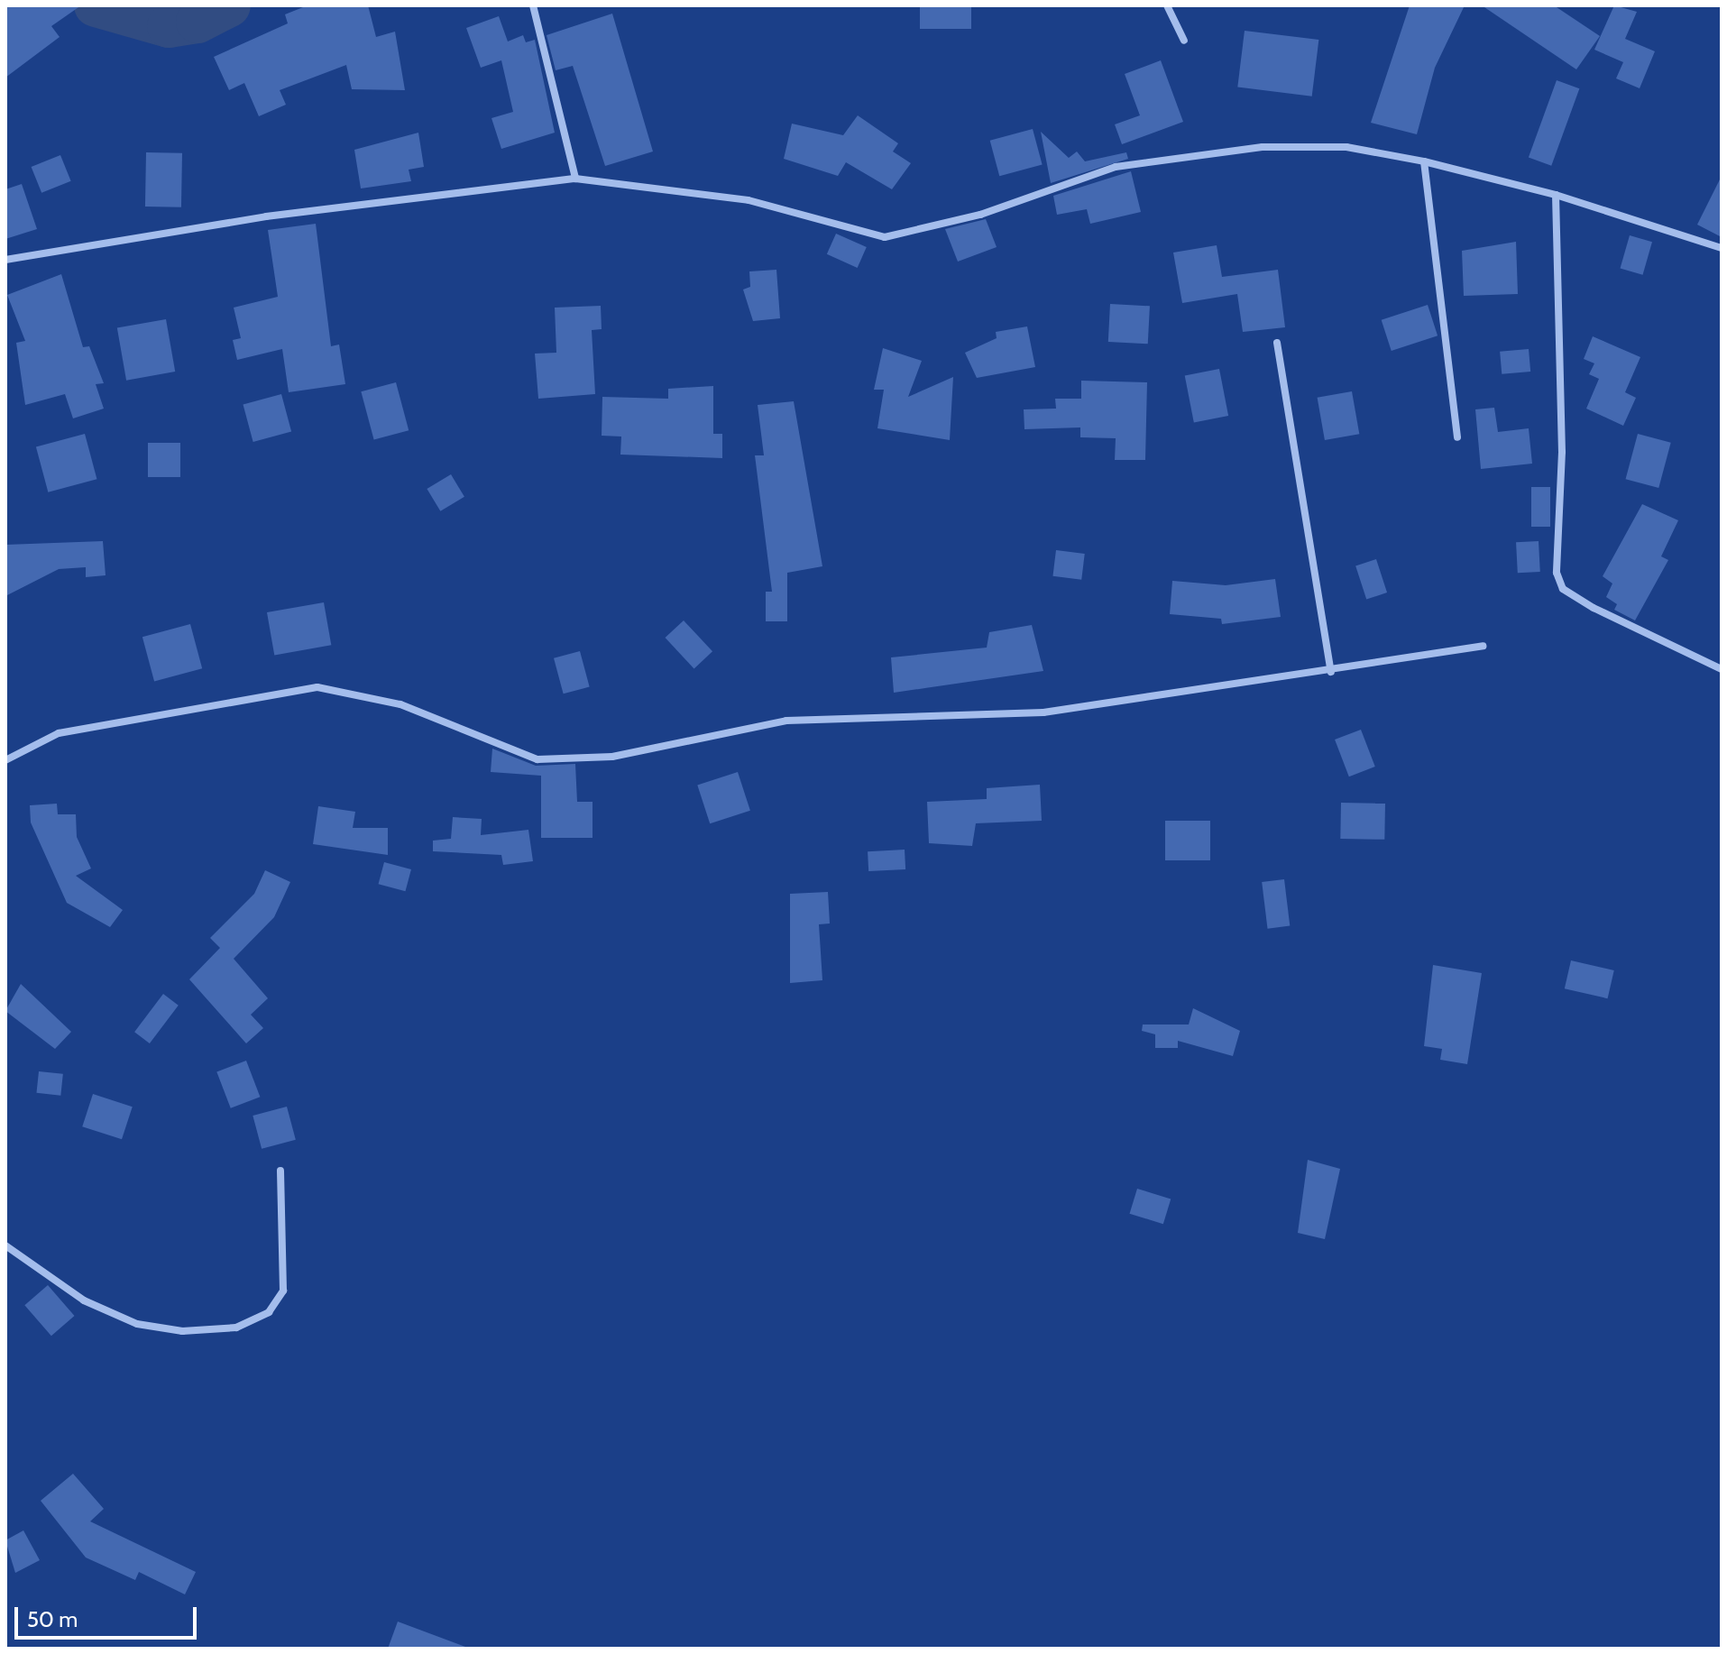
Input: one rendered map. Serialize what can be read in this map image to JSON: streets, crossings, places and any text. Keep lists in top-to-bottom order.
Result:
{
  "scale_bar": "50 m"
}
